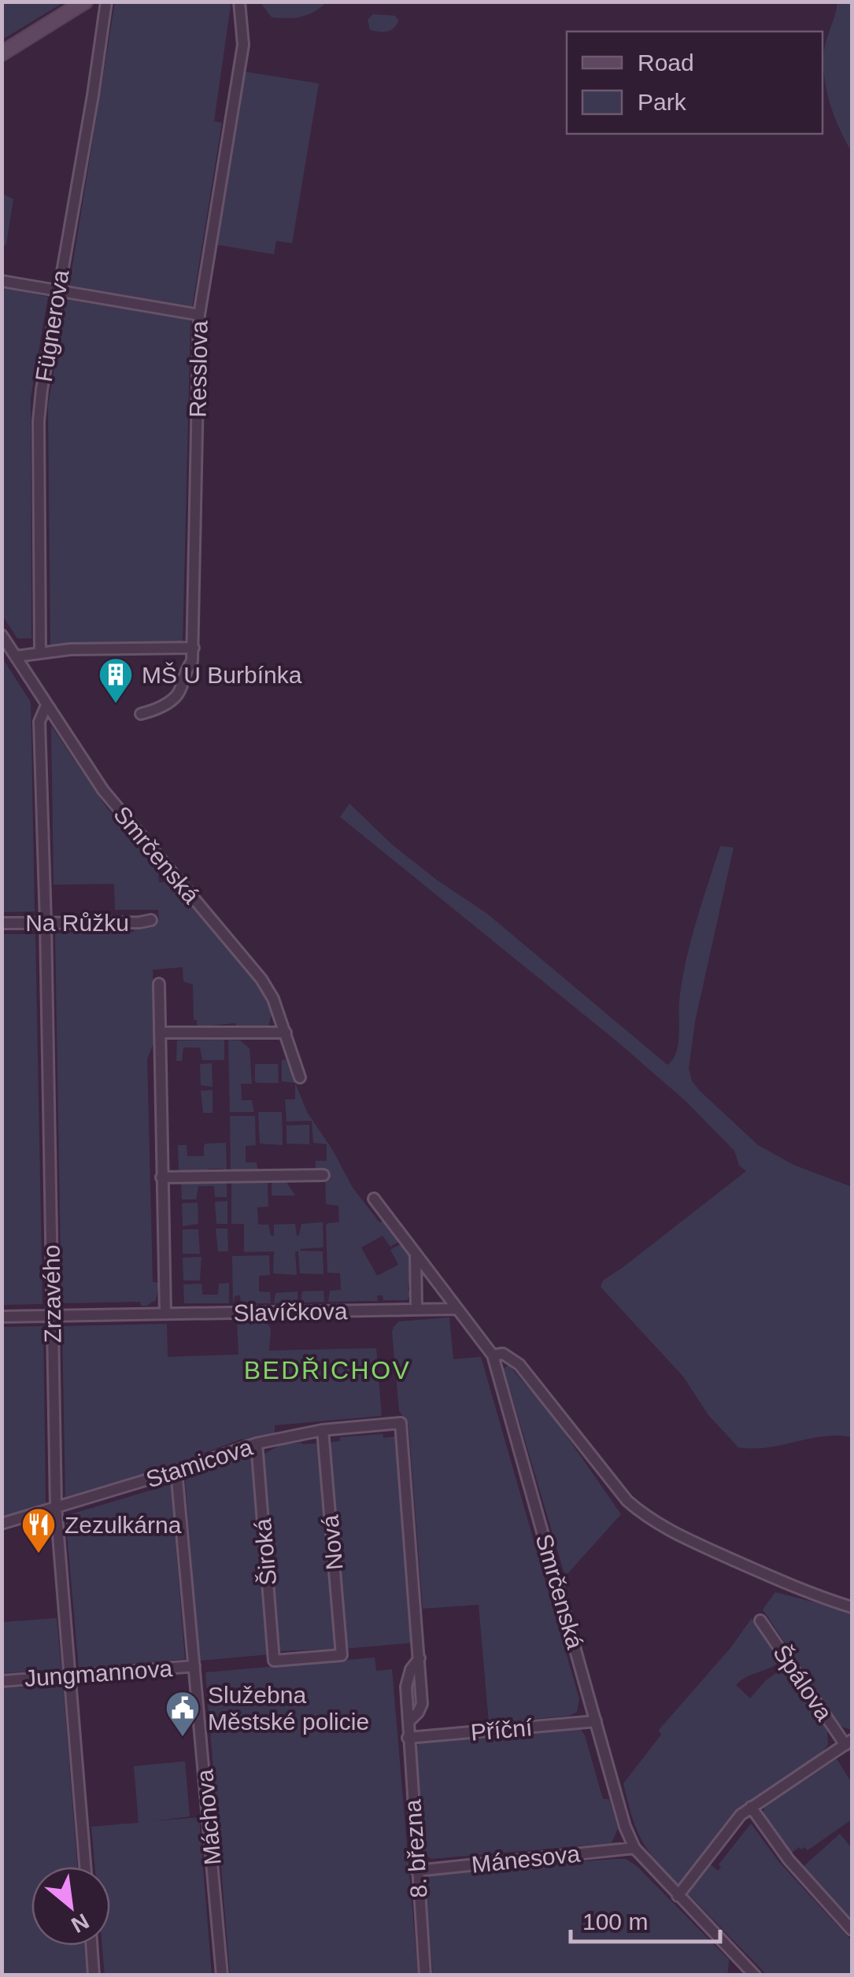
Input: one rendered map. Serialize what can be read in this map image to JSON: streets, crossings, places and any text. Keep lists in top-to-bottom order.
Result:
{
  "streets": {
    "street": [
      "Fügnerova",
      "Resslova",
      "Smrčenská",
      "Na Růžku",
      "Zrzavého",
      "Slavíčkova",
      "Stamicova",
      "Nová",
      "Široká",
      "Jungmannova",
      "Špálova",
      "Příční",
      "Máchova",
      "8. března",
      "Mánesova"
    ]
  },
  "crossings": [
    ["Smrčenská", "Zrzavého"],
    ["Smrčenská", "Slavíčkova"],
    ["Smrčenská", "Příční"],
    ["Smrčenská", "Mánesova"],
    ["Na Růžku", "Zrzavého"],
    ["Zrzavého", "Slavíčkova"],
    ["Zrzavého", "Stamicova"],
    ["Zrzavého", "Jungmannova"],
    ["Stamicova", "Nová"],
    ["Stamicova", "Široká"],
    ["Stamicova", "Máchova"],
    ["Stamicova", "8. března"],
    ["Nová", "Široká"],
    ["Jungmannova", "Máchova"],
    ["Příční", "8. března"],
    ["8. března", "Mánesova"]
  ],
  "districts": ["BEDŘICHOV"],
  "places": {
    "building": ["MŠ U Burbínka"],
    "restaurant": ["Zezulkárna"],
    "public building": ["Služebna Městské policie"]
  },
  "legend": ["Road", "Park"],
  "scale_bar": "100 m",
  "north": "bottom right"
}
